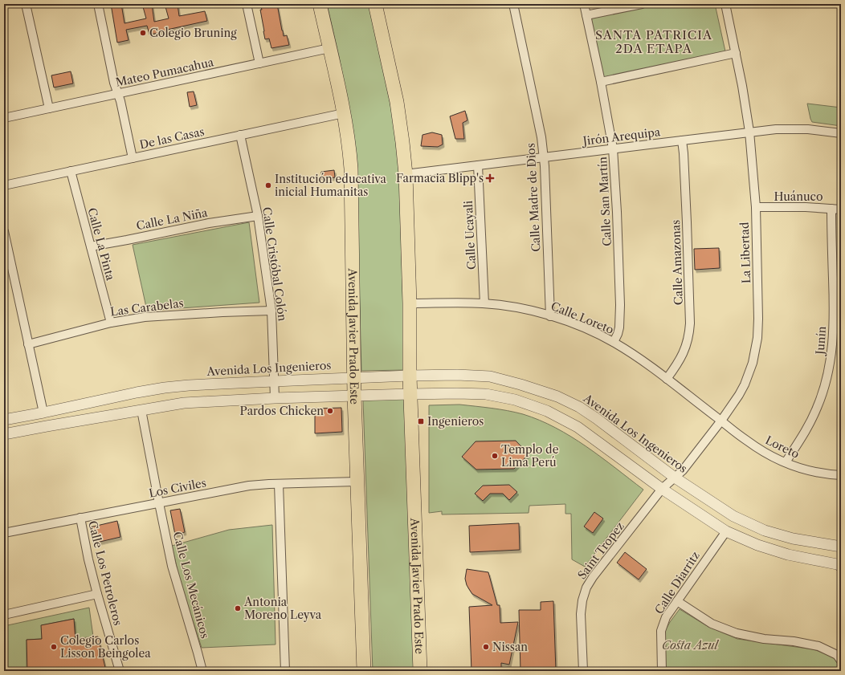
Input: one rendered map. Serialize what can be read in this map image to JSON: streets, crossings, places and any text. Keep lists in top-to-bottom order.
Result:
{
  "streets": {
    "main road": ["Avenida Javier Prado Este"],
    "street": [
      "Mateo Pumacahua",
      "Jirón Arequipa",
      "De las Casas",
      "Huánuco",
      "Calle Madre de Dios",
      "Calle San Martín",
      "Calle La Niña",
      "Calle Ucayali",
      "Calle La Pinta",
      "La Libertad",
      "Calle Amazonas",
      "Calle Cristóbal Colón",
      "Las Carabelas",
      "Calle Loreto",
      "Junín",
      "Avenida Los Ingenieros",
      "Loreto",
      "Los Civiles",
      "Saint Tropez",
      "Calle Los Petroleros",
      "Calle Diarritz",
      "Calle Los Mecánicos"
    ]
  },
  "crossings": [
    ["Mateo Pumacahua", "Avenida Javier Prado Este"],
    ["Jirón Arequipa", "Calle Madre de Dios"],
    ["Jirón Arequipa", "Calle San Martín"],
    ["Jirón Arequipa", "Calle Ucayali"],
    ["Jirón Arequipa", "La Libertad"],
    ["Jirón Arequipa", "Calle Amazonas"],
    ["Jirón Arequipa", "Avenida Javier Prado Este"],
    ["De las Casas", "Calle La Pinta"],
    ["De las Casas", "Calle Cristóbal Colón"],
    ["De las Casas", "Avenida Javier Prado Este"],
    ["Huánuco", "La Libertad"],
    ["Huánuco", "Junín"],
    ["Calle Madre de Dios", "Calle Loreto"],
    ["Calle San Martín", "Calle Loreto"],
    ["Calle La Niña", "Calle La Pinta"],
    ["Calle La Niña", "Calle Cristóbal Colón"],
    ["Calle Ucayali", "Calle Loreto"],
    ["Calle La Pinta", "Las Carabelas"],
    ["La Libertad", "Calle Loreto"],
    ["La Libertad", "Avenida Los Ingenieros"],
    ["La Libertad", "Loreto"],
    ["La Libertad", "Saint Tropez"],
    ["Calle Amazonas", "Calle Loreto"],
    ["Calle Cristóbal Colón", "Las Carabelas"],
    ["Calle Cristóbal Colón", "Avenida Los Ingenieros"],
    ["Calle Loreto", "Avenida Javier Prado Este"],
    ["Calle Loreto", "Loreto"],
    ["Avenida Javier Prado Este", "Avenida Los Ingenieros"],
    ["Avenida Javier Prado Este", "Los Civiles"],
    ["Junín", "Loreto"],
    ["Avenida Los Ingenieros", "Saint Tropez"],
    ["Los Civiles", "Calle Los Petroleros"],
    ["Los Civiles", "Calle Los Mecánicos"]
  ],
  "districts": ["SANTA PATRICIA 2DA ETAPA"],
  "parks": ["Costa Azul"],
  "places": {
    "other": [
      "Colegio Bruning",
      "Institución educativa inicial Humanitas",
      "Pardos Chicken",
      "Templo de Lima Perú",
      "Antonia Moreno Leyva",
      "Colegio Carlos Lisson Beingolea",
      "Nissan"
    ],
    "health": ["Farmacia Blipp's"],
    "transit": ["Ingenieros"]
  }
}
